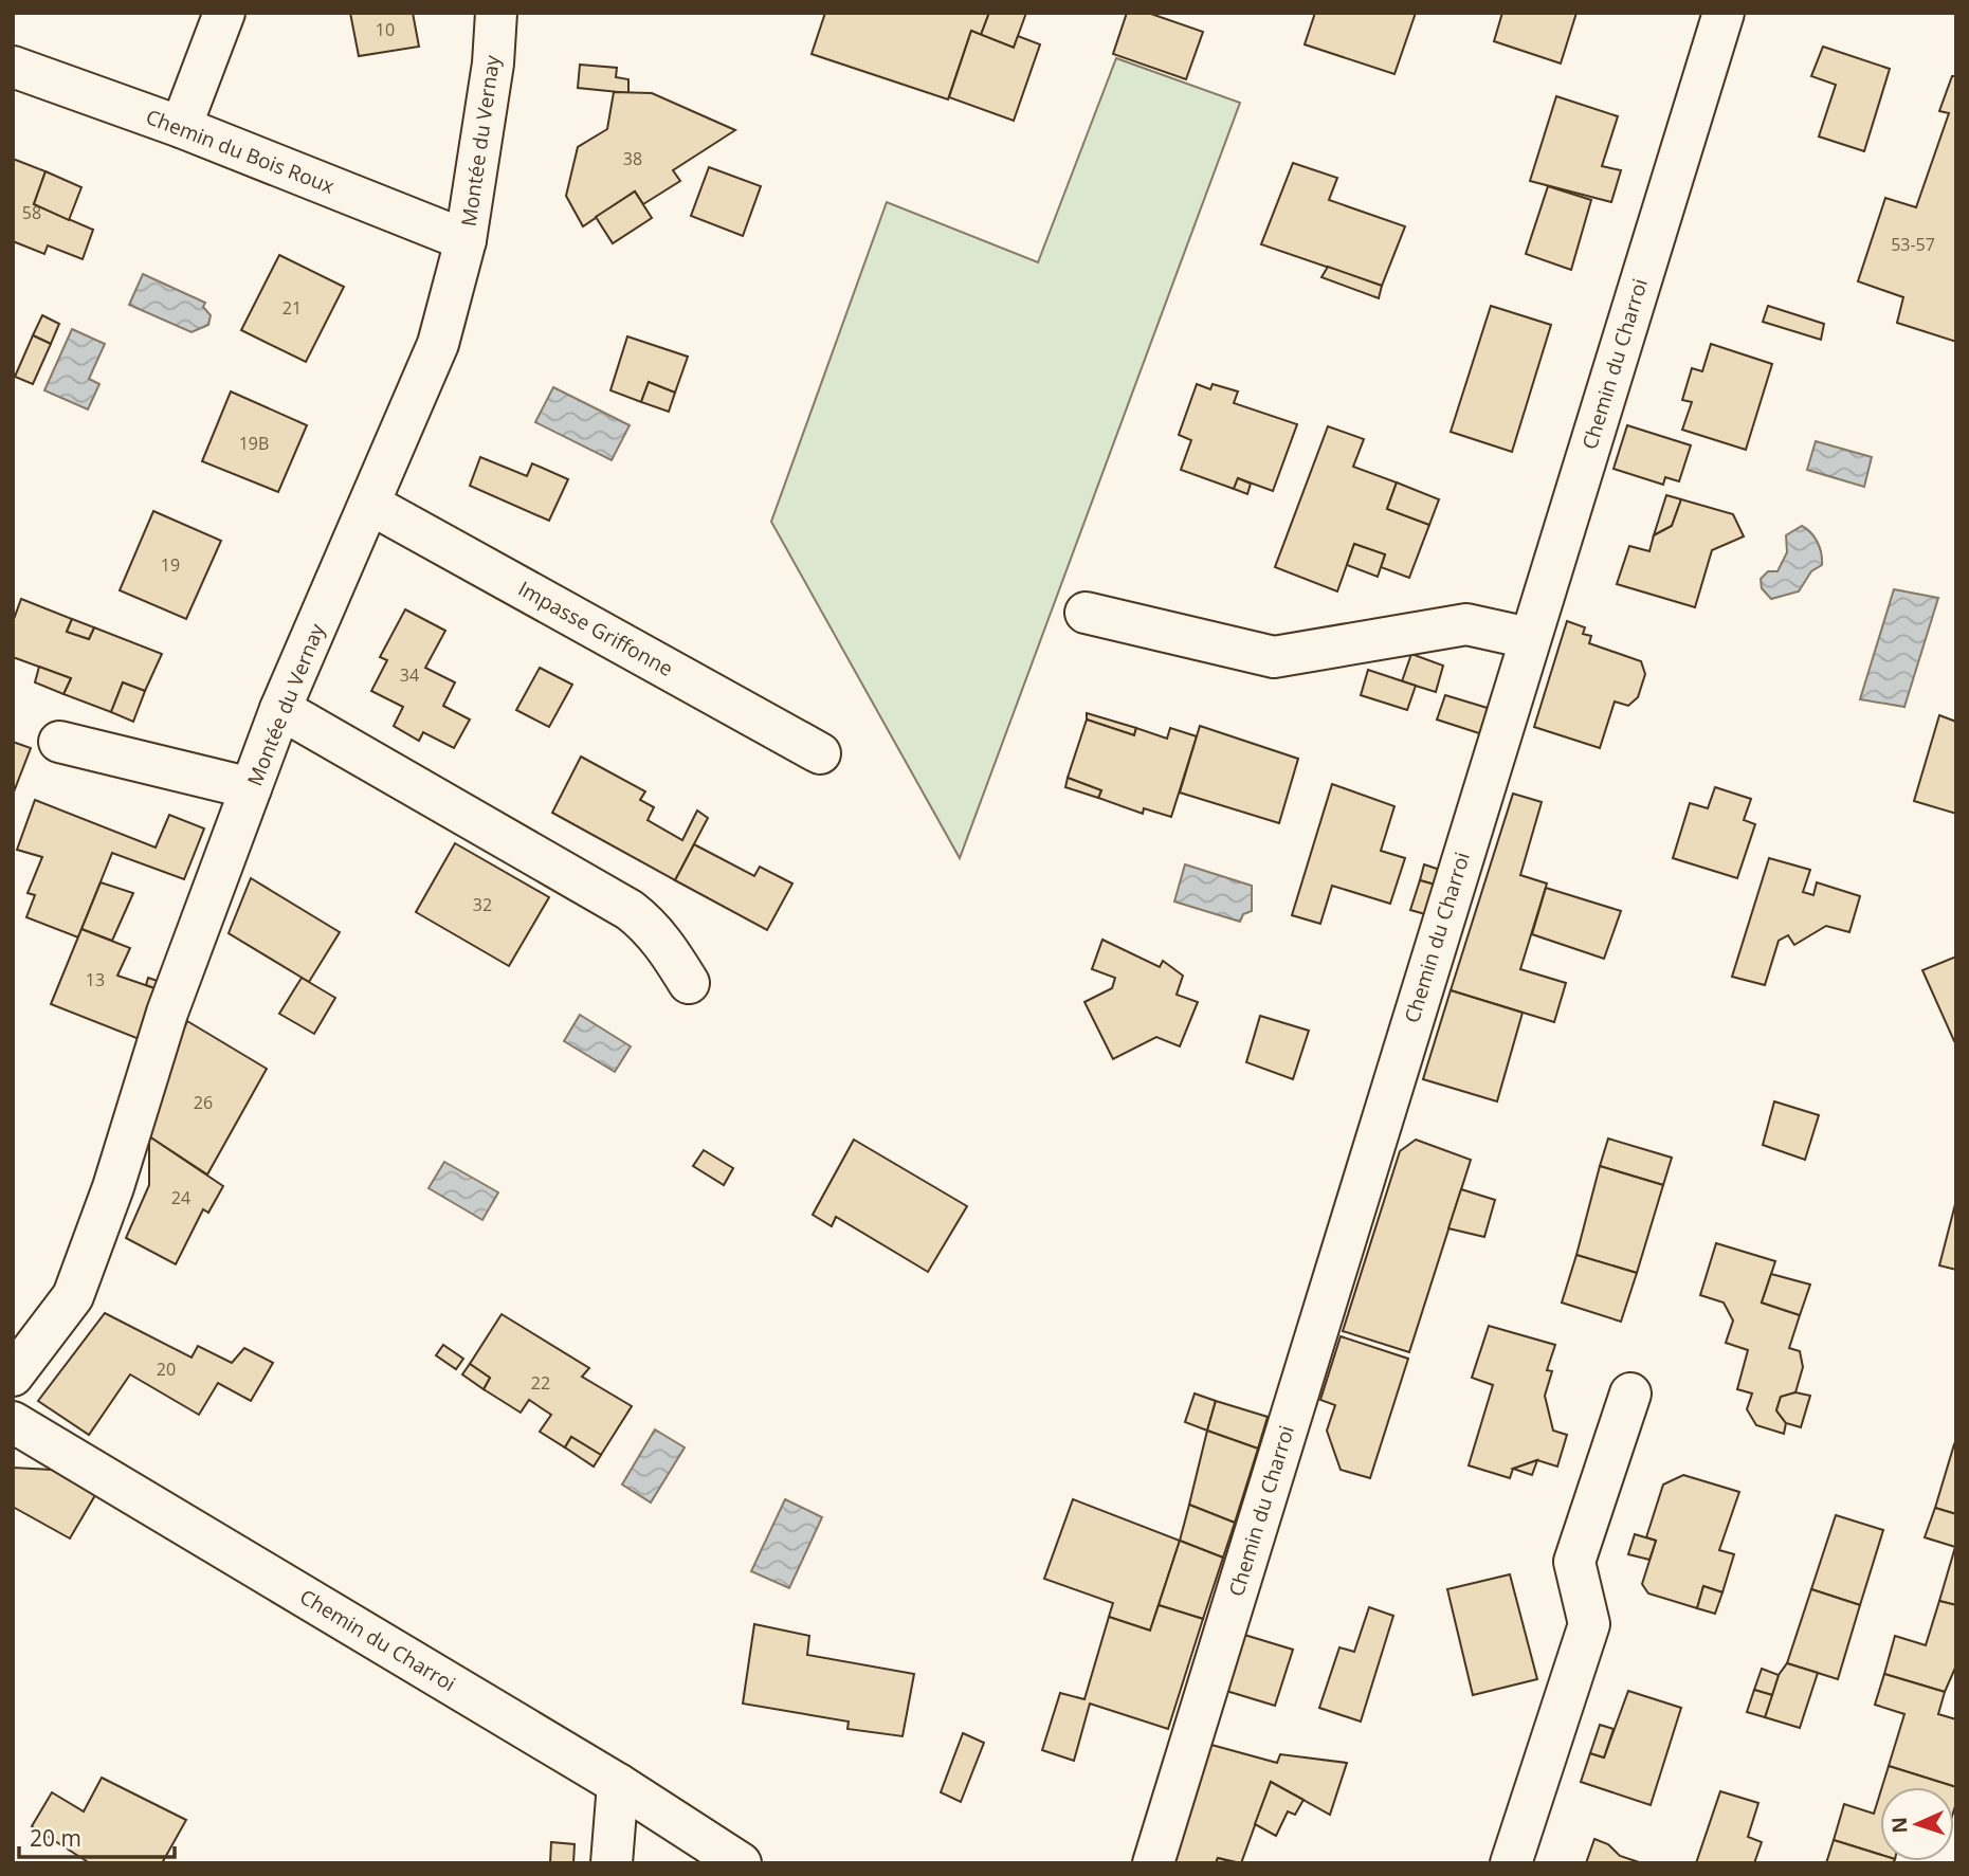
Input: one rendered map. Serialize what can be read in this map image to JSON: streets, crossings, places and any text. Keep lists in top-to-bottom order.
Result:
{
  "streets": {
    "street": [
      "Montée du Vernay",
      "Chemin du Bois Roux",
      "Chemin du Charroi",
      "Impasse Griffonne"
    ]
  },
  "crossings": [
    ["Montée du Vernay", "Chemin du Bois Roux"],
    ["Montée du Vernay", "Impasse Griffonne"]
  ],
  "house_numbers": [
    "10",
    "38",
    "58",
    "53-57",
    "21",
    "19B",
    "19",
    "34",
    "32",
    "13",
    "26",
    "24",
    "20",
    "22"
  ],
  "scale_bar": "20 m",
  "north": "left"
}
